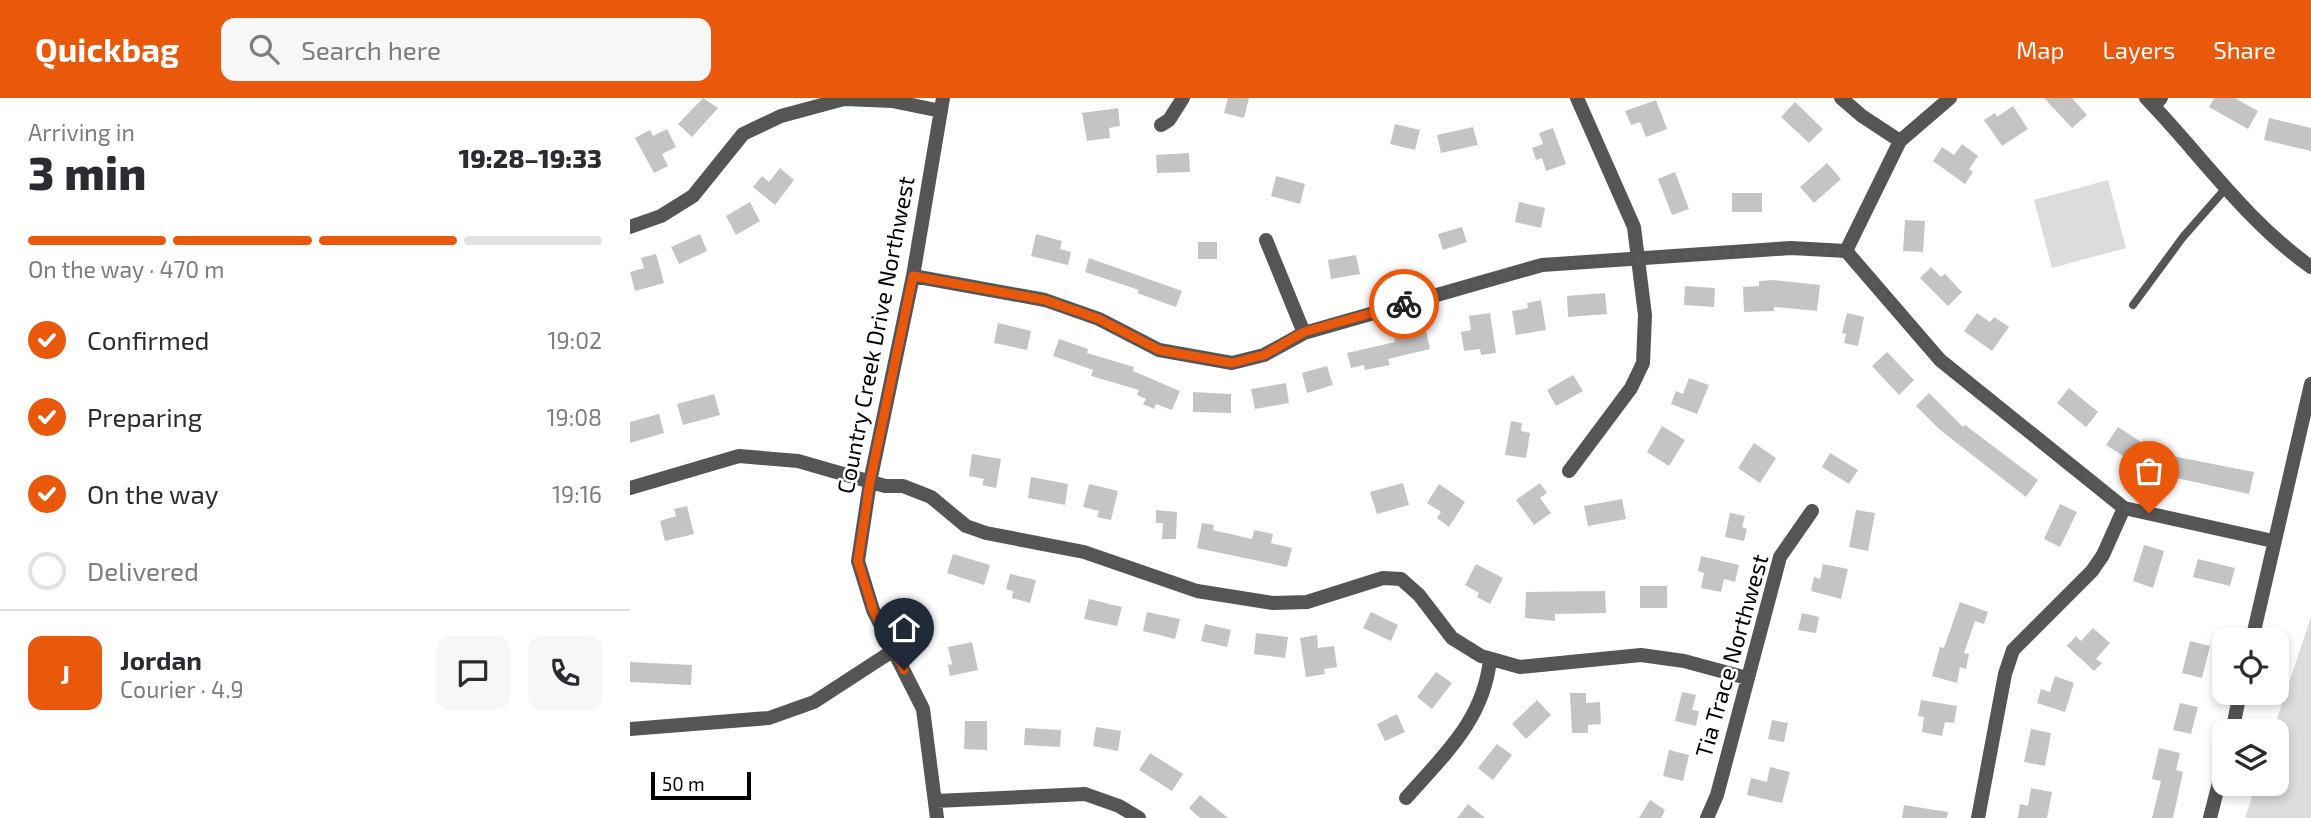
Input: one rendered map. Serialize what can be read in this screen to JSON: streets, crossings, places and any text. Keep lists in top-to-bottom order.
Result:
{
  "streets": {
    "street": ["Country Creek Drive Northwest", "Tia Trace Northwest"]
  },
  "scale_bar": "50 m",
  "page": {
    "header": "Quickbag",
    "search": "Search here",
    "nav": ["Map", "Layers", "Share"],
    "heading": ["3 min", "Arriving in", "19:28–19:33"],
    "panel": ["Jordan", "Courier · 4.9"],
    "bar": "On the way · 470 m",
    "list": [
      ["Confirmed", "19:02"],
      ["Preparing", "19:08"],
      ["On the way", "19:16"],
      "Delivered"
    ],
    "round": "J",
    "scale": "50 m"
  }
}
